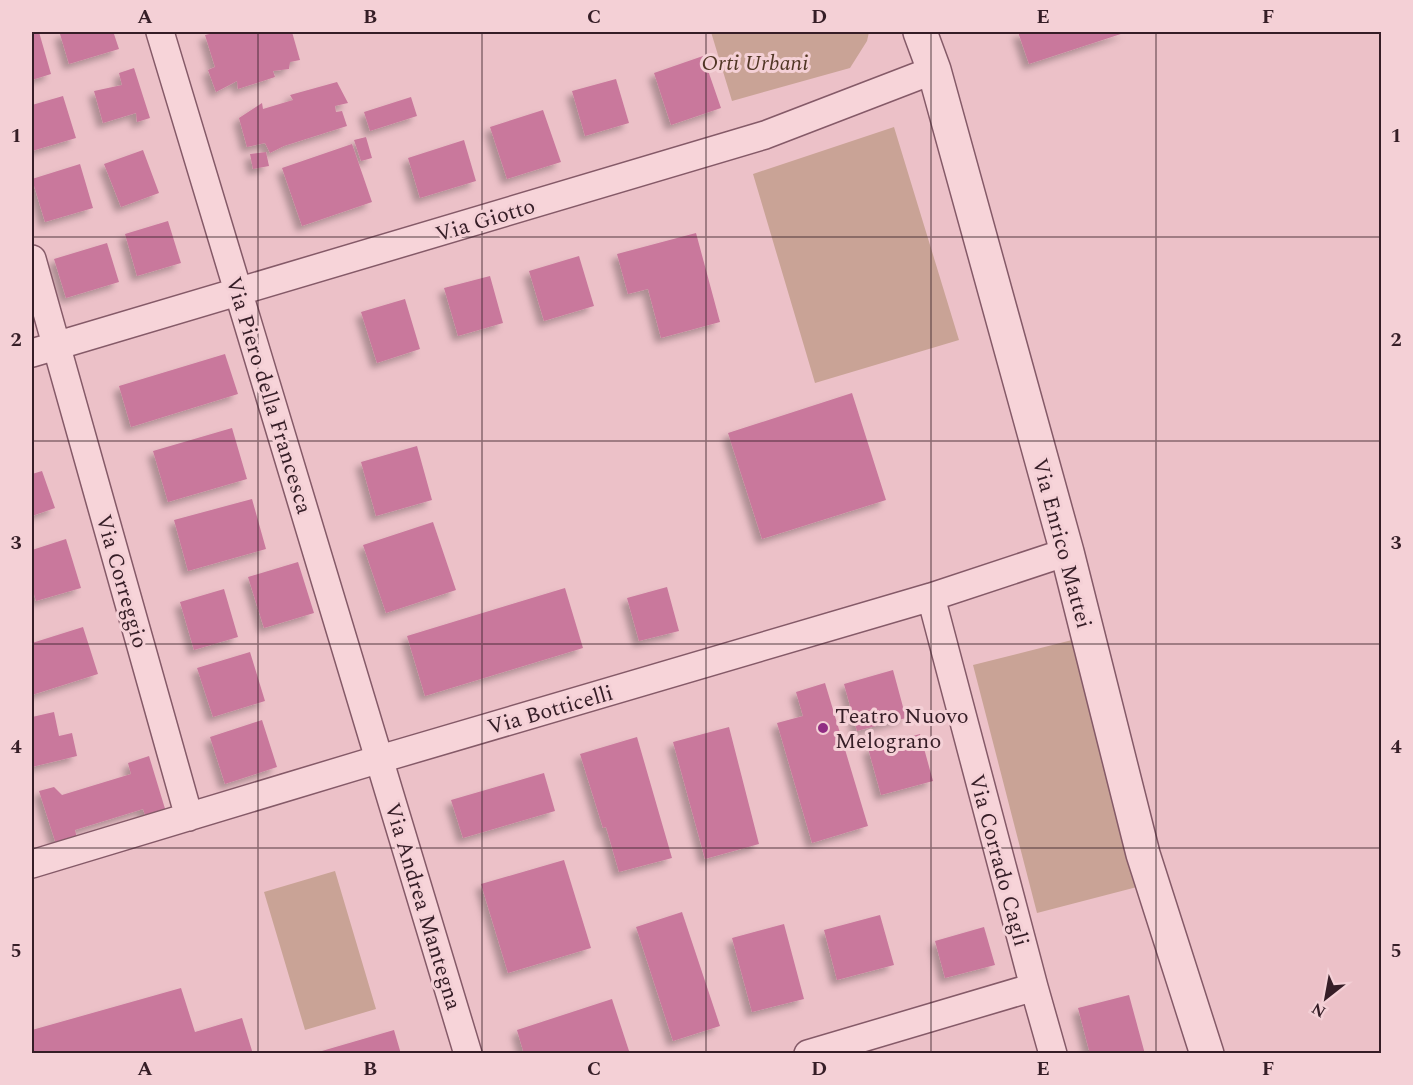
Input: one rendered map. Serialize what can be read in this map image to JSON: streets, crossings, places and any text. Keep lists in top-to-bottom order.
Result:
{
  "streets": {
    "street": [
      "Via Giotto",
      "Via Piero della Francesca",
      "Via Enrico Mattei",
      "Via Correggio",
      "Via Botticelli",
      "Via Corrado Cagli",
      "Via Andrea Mantegna"
    ]
  },
  "crossings": [
    ["Via Giotto", "Via Piero della Francesca"],
    ["Via Giotto", "Via Enrico Mattei"],
    ["Via Giotto", "Via Correggio"],
    ["Via Piero della Francesca", "Via Botticelli"],
    ["Via Piero della Francesca", "Via Andrea Mantegna"],
    ["Via Enrico Mattei", "Via Botticelli"],
    ["Via Correggio", "Via Botticelli"],
    ["Via Botticelli", "Via Corrado Cagli"],
    ["Via Botticelli", "Via Andrea Mantegna"]
  ],
  "parks": ["Orti Urbani"],
  "places": ["Teatro Nuovo Melograno"],
  "north": "bottom left",
  "grid": {
    "columns": [
      "A",
      "B",
      "C",
      "D",
      "E",
      "F"
    ],
    "rows": [
      "1",
      "2",
      "3",
      "4",
      "5"
    ]
  }
}
